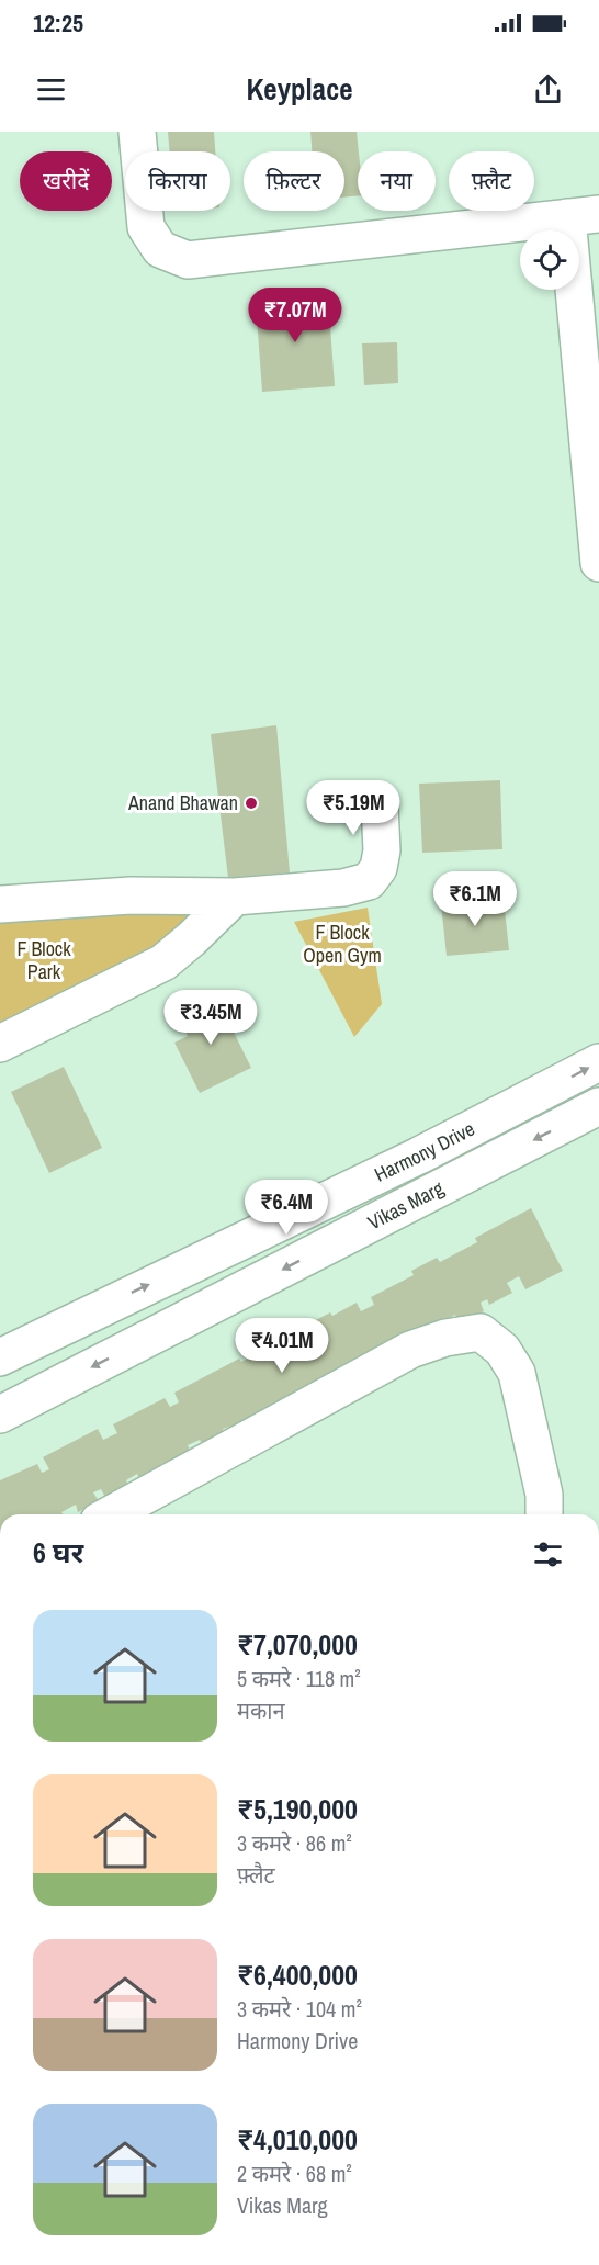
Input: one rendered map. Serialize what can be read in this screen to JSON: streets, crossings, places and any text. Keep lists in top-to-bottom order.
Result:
{
  "streets": {
    "street": ["Harmony Drive", "Vikas Marg"]
  },
  "one_way": ["Vikas Marg"],
  "parks": ["F Block Open Gym", "F Block Park"],
  "places": ["Anand Bhawan"],
  "page": {
    "status": "12:25",
    "header": "Keyplace",
    "chip": [
      "खरीदें",
      "किराया",
      "फ़िल्टर",
      "नया",
      "फ़्लैट"
    ],
    "price": [
      "₹7.07M",
      "₹5.19M",
      "₹6.1M",
      "₹3.45M",
      "₹6.4M",
      "₹4.01M"
    ],
    "heading": "6 घर",
    "list": [
      {
        "name": "₹7,070,000",
        "note": "5 कमरे · 118 m² · मकान"
      },
      {
        "name": "₹5,190,000",
        "note": "3 कमरे · 86 m² · फ़्लैट"
      },
      {
        "name": "₹6,400,000",
        "note": "3 कमरे · 104 m² · Harmony Drive"
      },
      {
        "name": "₹4,010,000",
        "note": "2 कमरे · 68 m² · Vikas Marg"
      }
    ]
  }
}
